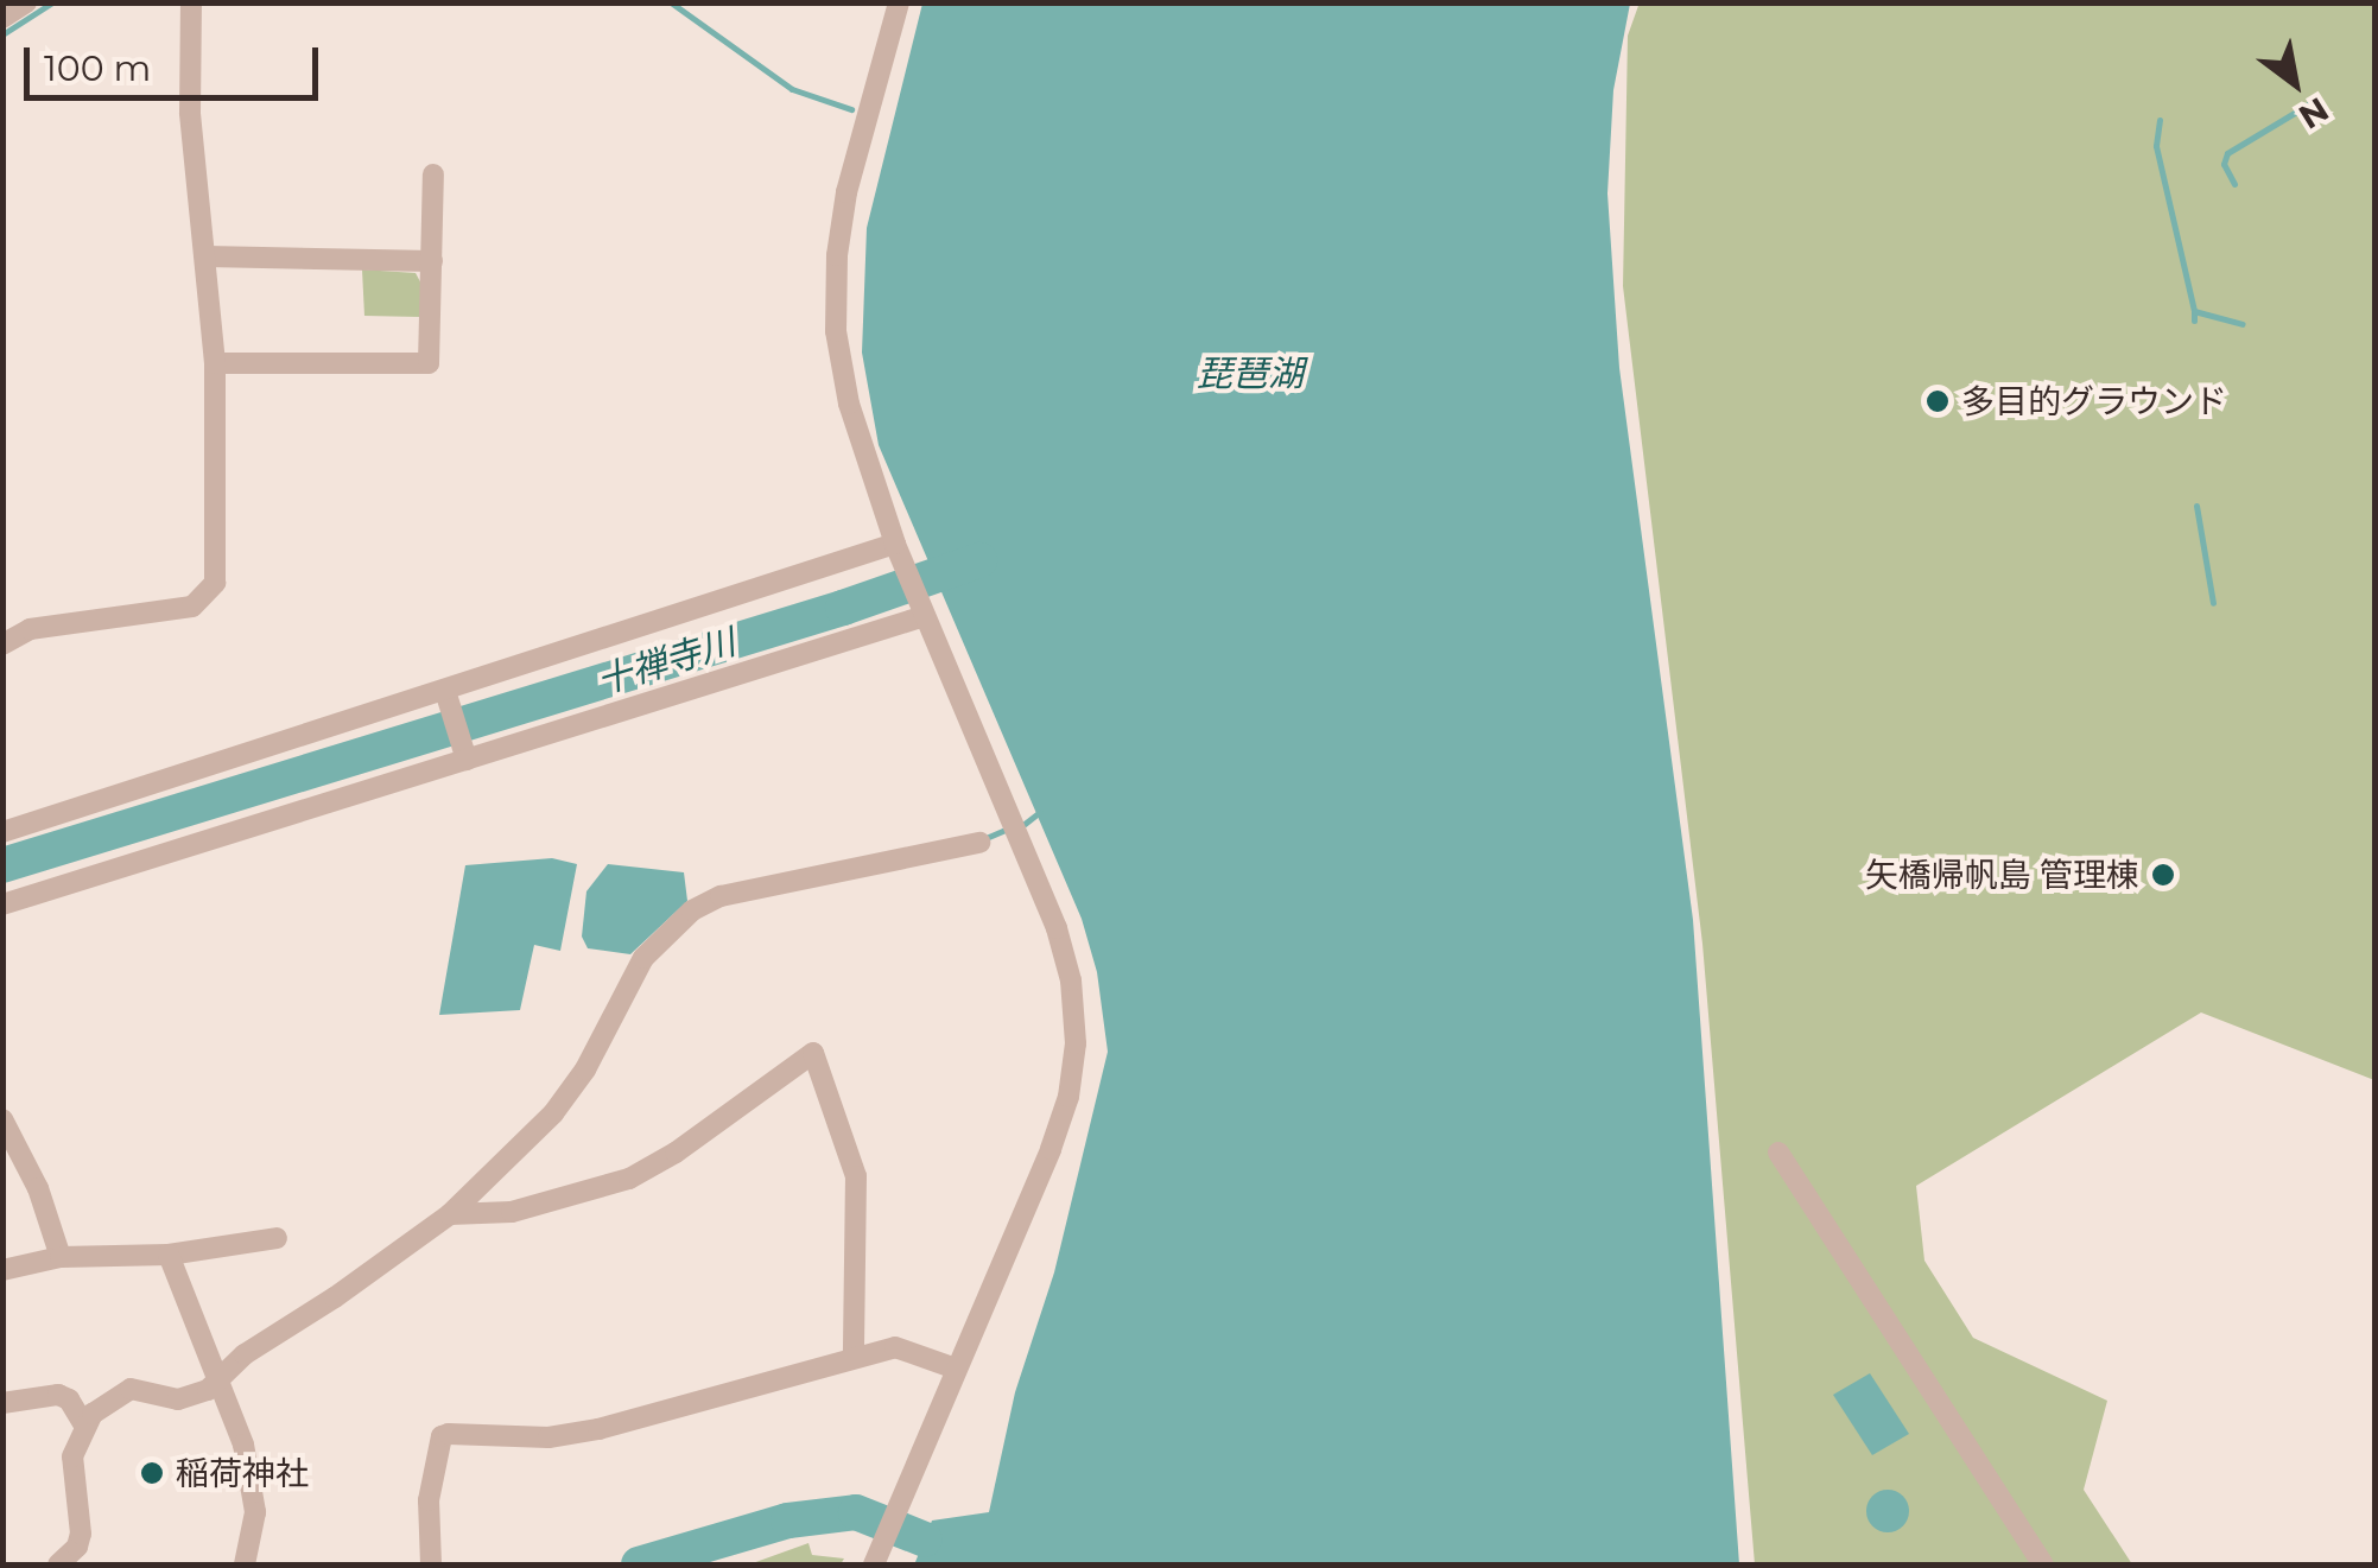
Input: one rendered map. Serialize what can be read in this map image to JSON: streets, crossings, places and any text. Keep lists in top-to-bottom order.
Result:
{
  "water": ["琵琶湖", "十禅寺川"],
  "places": ["多目的グラウンド", "矢橋帰帆島 管理棟", "稲荷神社"],
  "scale_bar": "100 m",
  "north": "bottom right"
}
